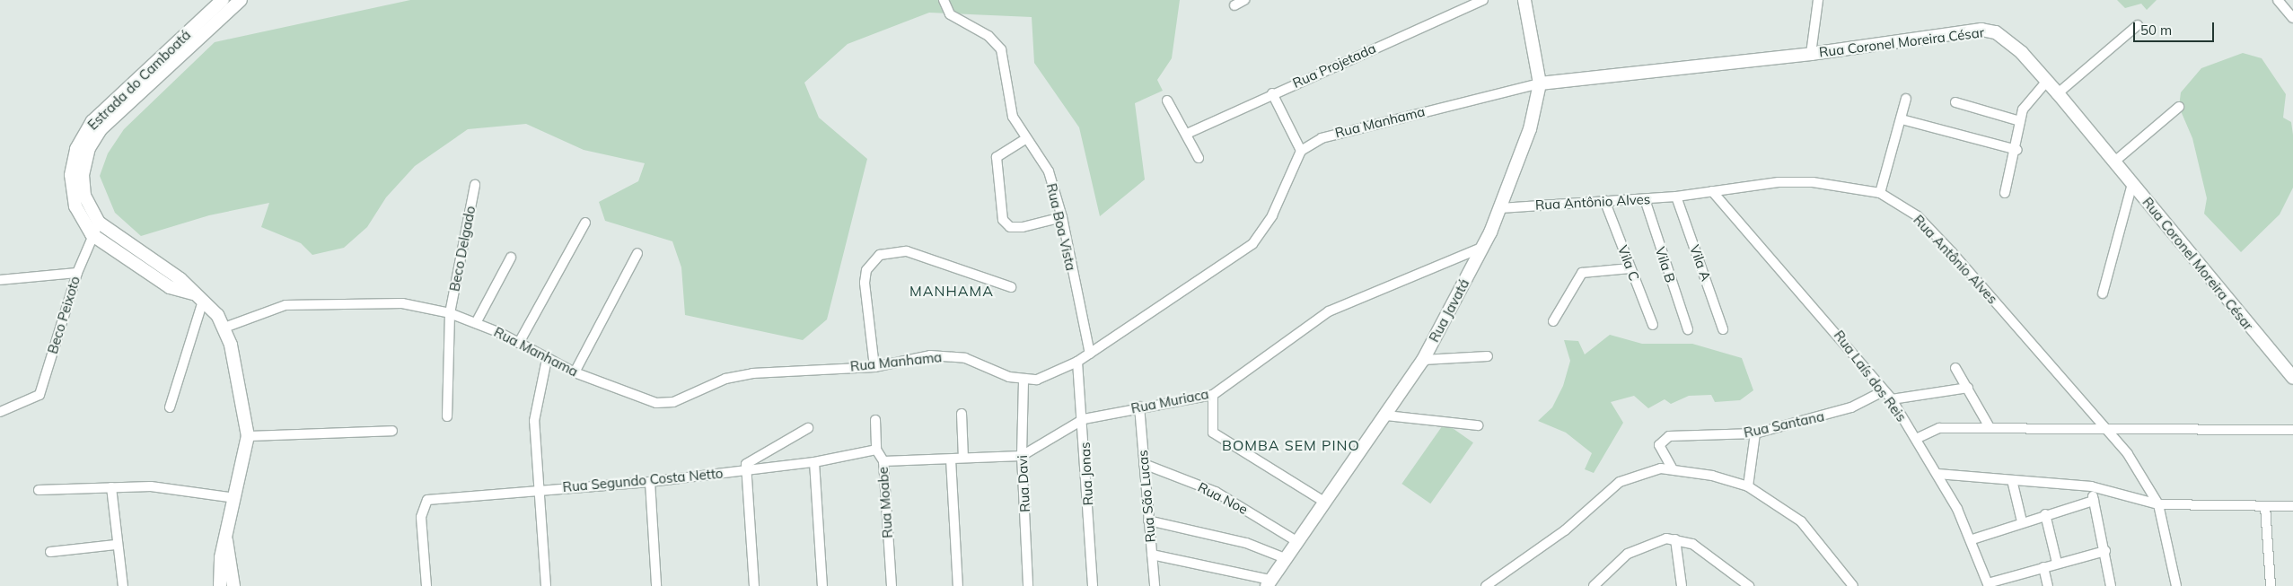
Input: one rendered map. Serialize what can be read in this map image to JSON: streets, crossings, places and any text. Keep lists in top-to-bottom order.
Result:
{
  "streets": {
    "street": [
      "Rua Coronel Moreira César",
      "Rua Projetada",
      "Estrada do Camboatá",
      "Rua Manhama",
      "Rua Antônio Alves",
      "Rua Boa Vista",
      "Beco Delgado",
      "Vila C",
      "Vila A",
      "Vila B",
      "Rua Javatá",
      "Beco Peixoto",
      "Rua Laís dos Reis",
      "Rua Muriaca",
      "Rua Santana",
      "Rua Jonas",
      "Rua Segundo Costa Netto",
      "Rua Davi",
      "Rua São Lucas",
      "Rua Noe",
      "Rua Moabe"
    ]
  },
  "crossings": [
    ["Rua Coronel Moreira César", "Rua Manhama"],
    ["Rua Coronel Moreira César", "Rua Javatá"],
    ["Estrada do Camboatá", "Rua Manhama"],
    ["Estrada do Camboatá", "Beco Peixoto"],
    ["Rua Manhama", "Beco Delgado"],
    ["Rua Manhama", "Rua Javatá"],
    ["Rua Manhama", "Rua Davi"],
    ["Rua Antônio Alves", "Vila C"],
    ["Rua Antônio Alves", "Vila A"],
    ["Rua Antônio Alves", "Vila B"],
    ["Rua Antônio Alves", "Rua Javatá"],
    ["Rua Antônio Alves", "Rua Laís dos Reis"],
    ["Rua Javatá", "Rua Muriaca"],
    ["Rua Javatá", "Rua Noe"],
    ["Rua Laís dos Reis", "Rua Santana"],
    ["Rua Muriaca", "Rua Jonas"],
    ["Rua Muriaca", "Rua Davi"],
    ["Rua Muriaca", "Rua São Lucas"],
    ["Rua Muriaca", "Rua Moabe"],
    ["Rua Segundo Costa Netto", "Rua Moabe"],
    ["Rua São Lucas", "Rua Noe"]
  ],
  "districts": ["MANHAMA", "BOMBA SEM PINO"],
  "scale_bar": "50 m"
}
